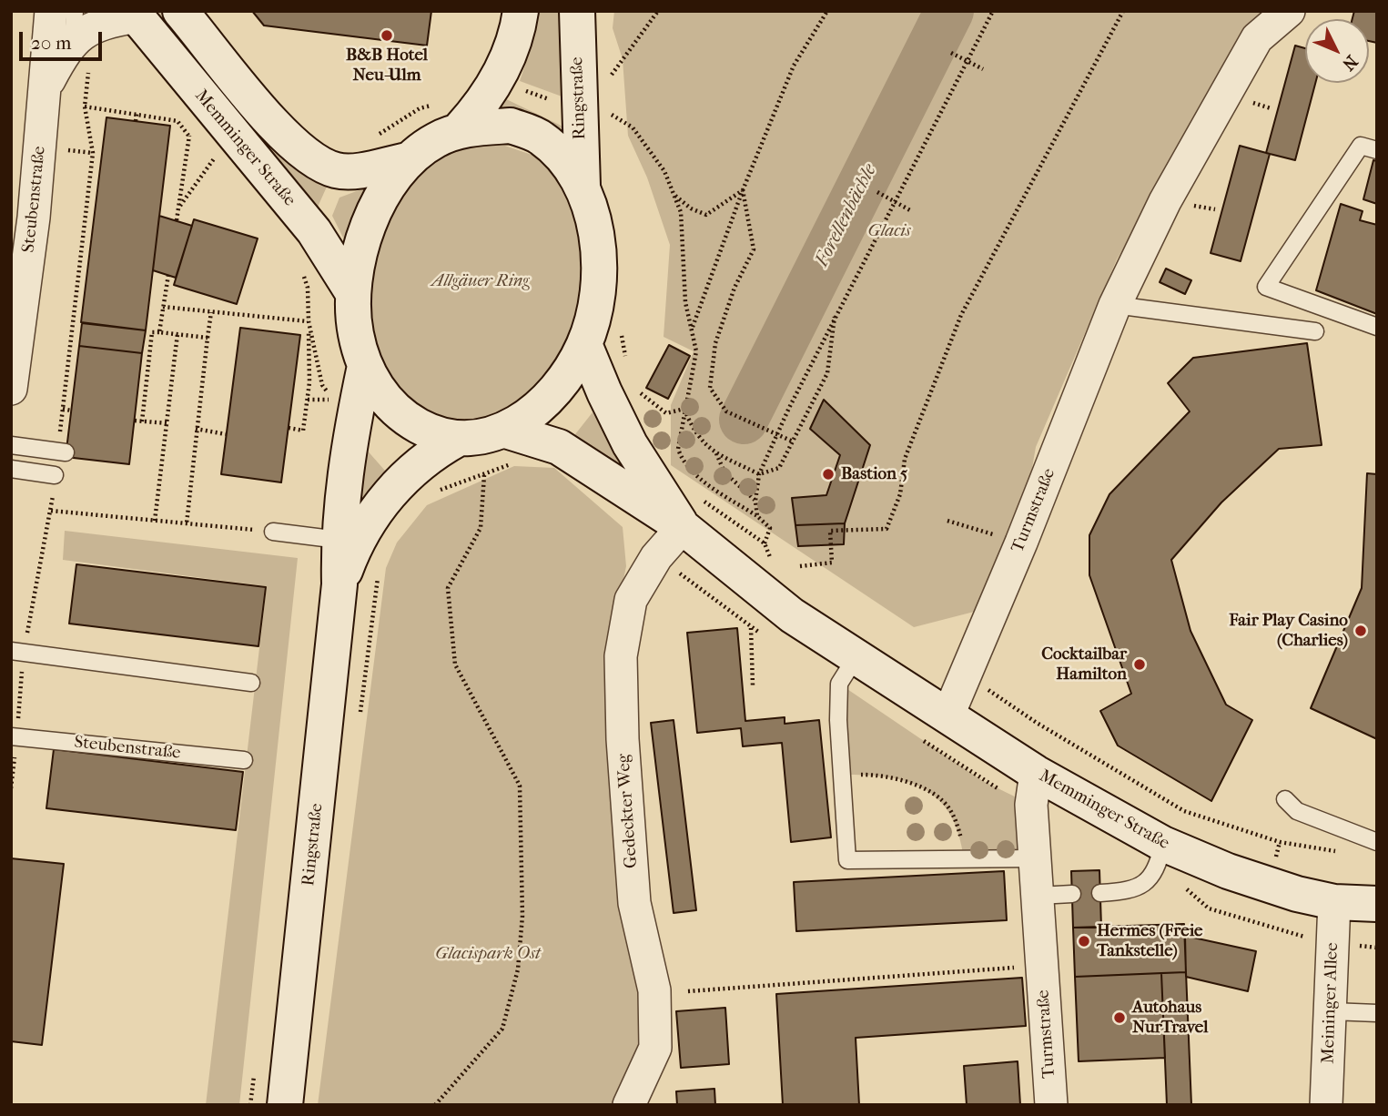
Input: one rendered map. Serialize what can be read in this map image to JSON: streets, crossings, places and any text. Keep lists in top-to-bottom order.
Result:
{
  "streets": {
    "main road": ["Ringstraße", "Memminger Straße"],
    "street": [
      "Steubenstraße",
      "Turmstraße",
      "Gedeckter Weg",
      "Meininger Allee"
    ]
  },
  "crossings": [
    ["Memminger Straße", "Steubenstraße"],
    ["Memminger Straße", "Turmstraße"],
    ["Memminger Straße", "Gedeckter Weg"],
    ["Memminger Straße", "Meininger Allee"]
  ],
  "water": ["Forellenbächle"],
  "parks": ["Glacis", "Allgäuer Ring", "Glacispark Ost"],
  "places": [
    "B&B Hotel Neu-Ulm",
    "Bastion 5",
    "Fair Play Casino (Charlies)",
    "Cocktailbar Hamilton",
    "Hermes (Freie Tankstelle)",
    "Autohaus NurTravel"
  ],
  "scale_bar": "20 m",
  "north": "bottom right"
}
